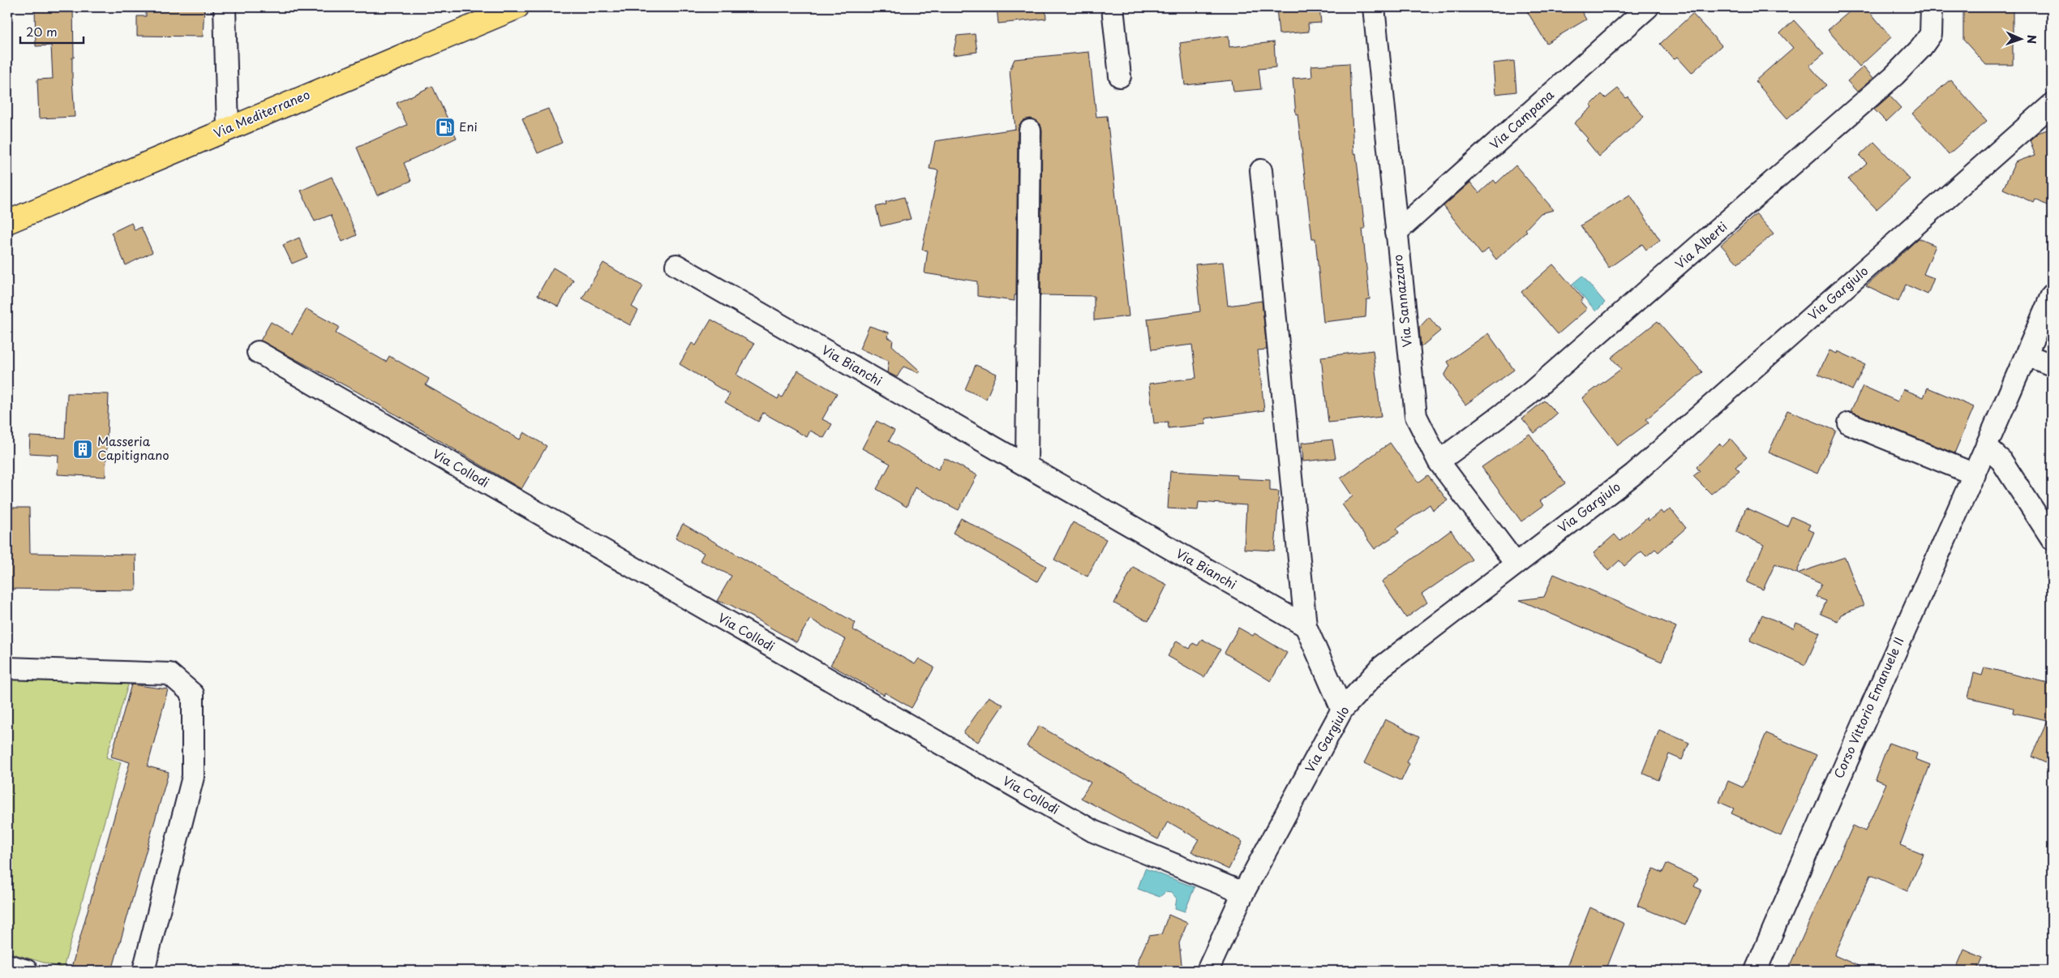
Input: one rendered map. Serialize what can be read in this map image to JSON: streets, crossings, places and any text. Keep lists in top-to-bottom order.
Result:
{
  "streets": {
    "main road": ["Via Mediterraneo"],
    "street": [
      "Via Campana",
      "Via Alberti",
      "Via Gargiulo",
      "Via Sannazzaro",
      "Via Bianchi",
      "Via Collodi",
      "Corso Vittorio Emanuele II"
    ]
  },
  "crossings": [
    ["Via Campana", "Via Sannazzaro"],
    ["Via Alberti", "Via Sannazzaro"],
    ["Via Gargiulo", "Via Sannazzaro"],
    ["Via Gargiulo", "Via Collodi"]
  ],
  "places": {
    "fuel station": ["Eni"],
    "building": ["Masseria Capitignano"]
  },
  "scale_bar": "20 m",
  "north": "right"
}
